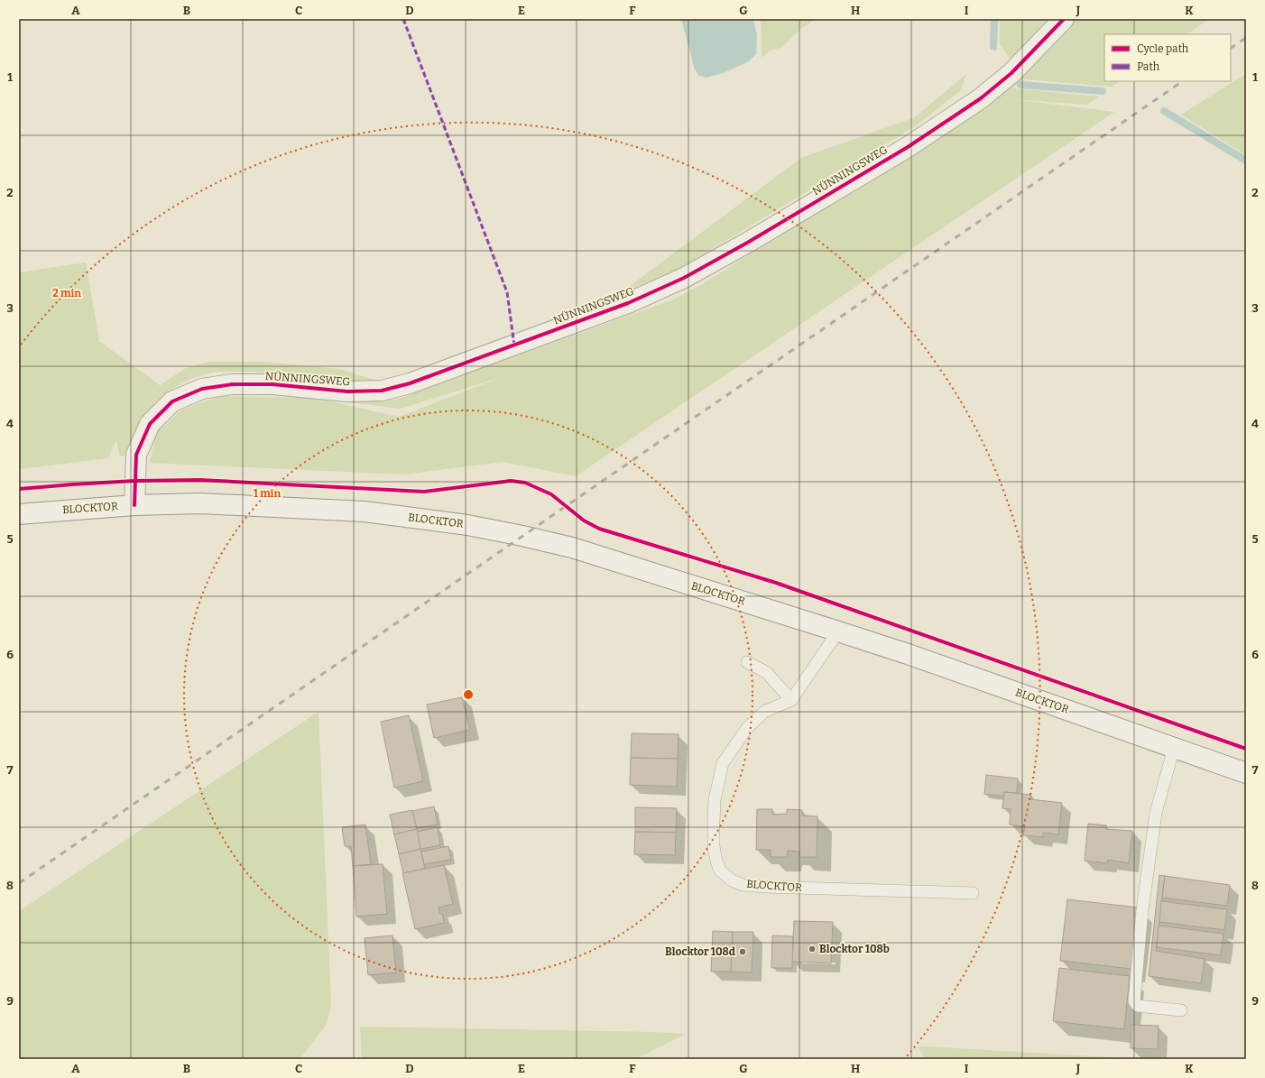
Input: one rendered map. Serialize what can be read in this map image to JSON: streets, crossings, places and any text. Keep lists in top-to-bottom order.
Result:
{
  "streets": {
    "main road": ["NÜNNINGSWEG", "BLOCKTOR"]
  },
  "crossings": [
    ["NÜNNINGSWEG", "BLOCKTOR"]
  ],
  "places": ["Blocktor 108b", "Blocktor 108d"],
  "legend": ["Cycle path", "Path"],
  "grid": {
    "columns": [
      "A",
      "B",
      "C",
      "D",
      "E",
      "F",
      "G",
      "H",
      "I",
      "J",
      "K"
    ],
    "rows": [
      "1",
      "2",
      "3",
      "4",
      "5",
      "6",
      "7",
      "8",
      "9"
    ]
  },
  "rings": ["2 min", "1 min"]
}
